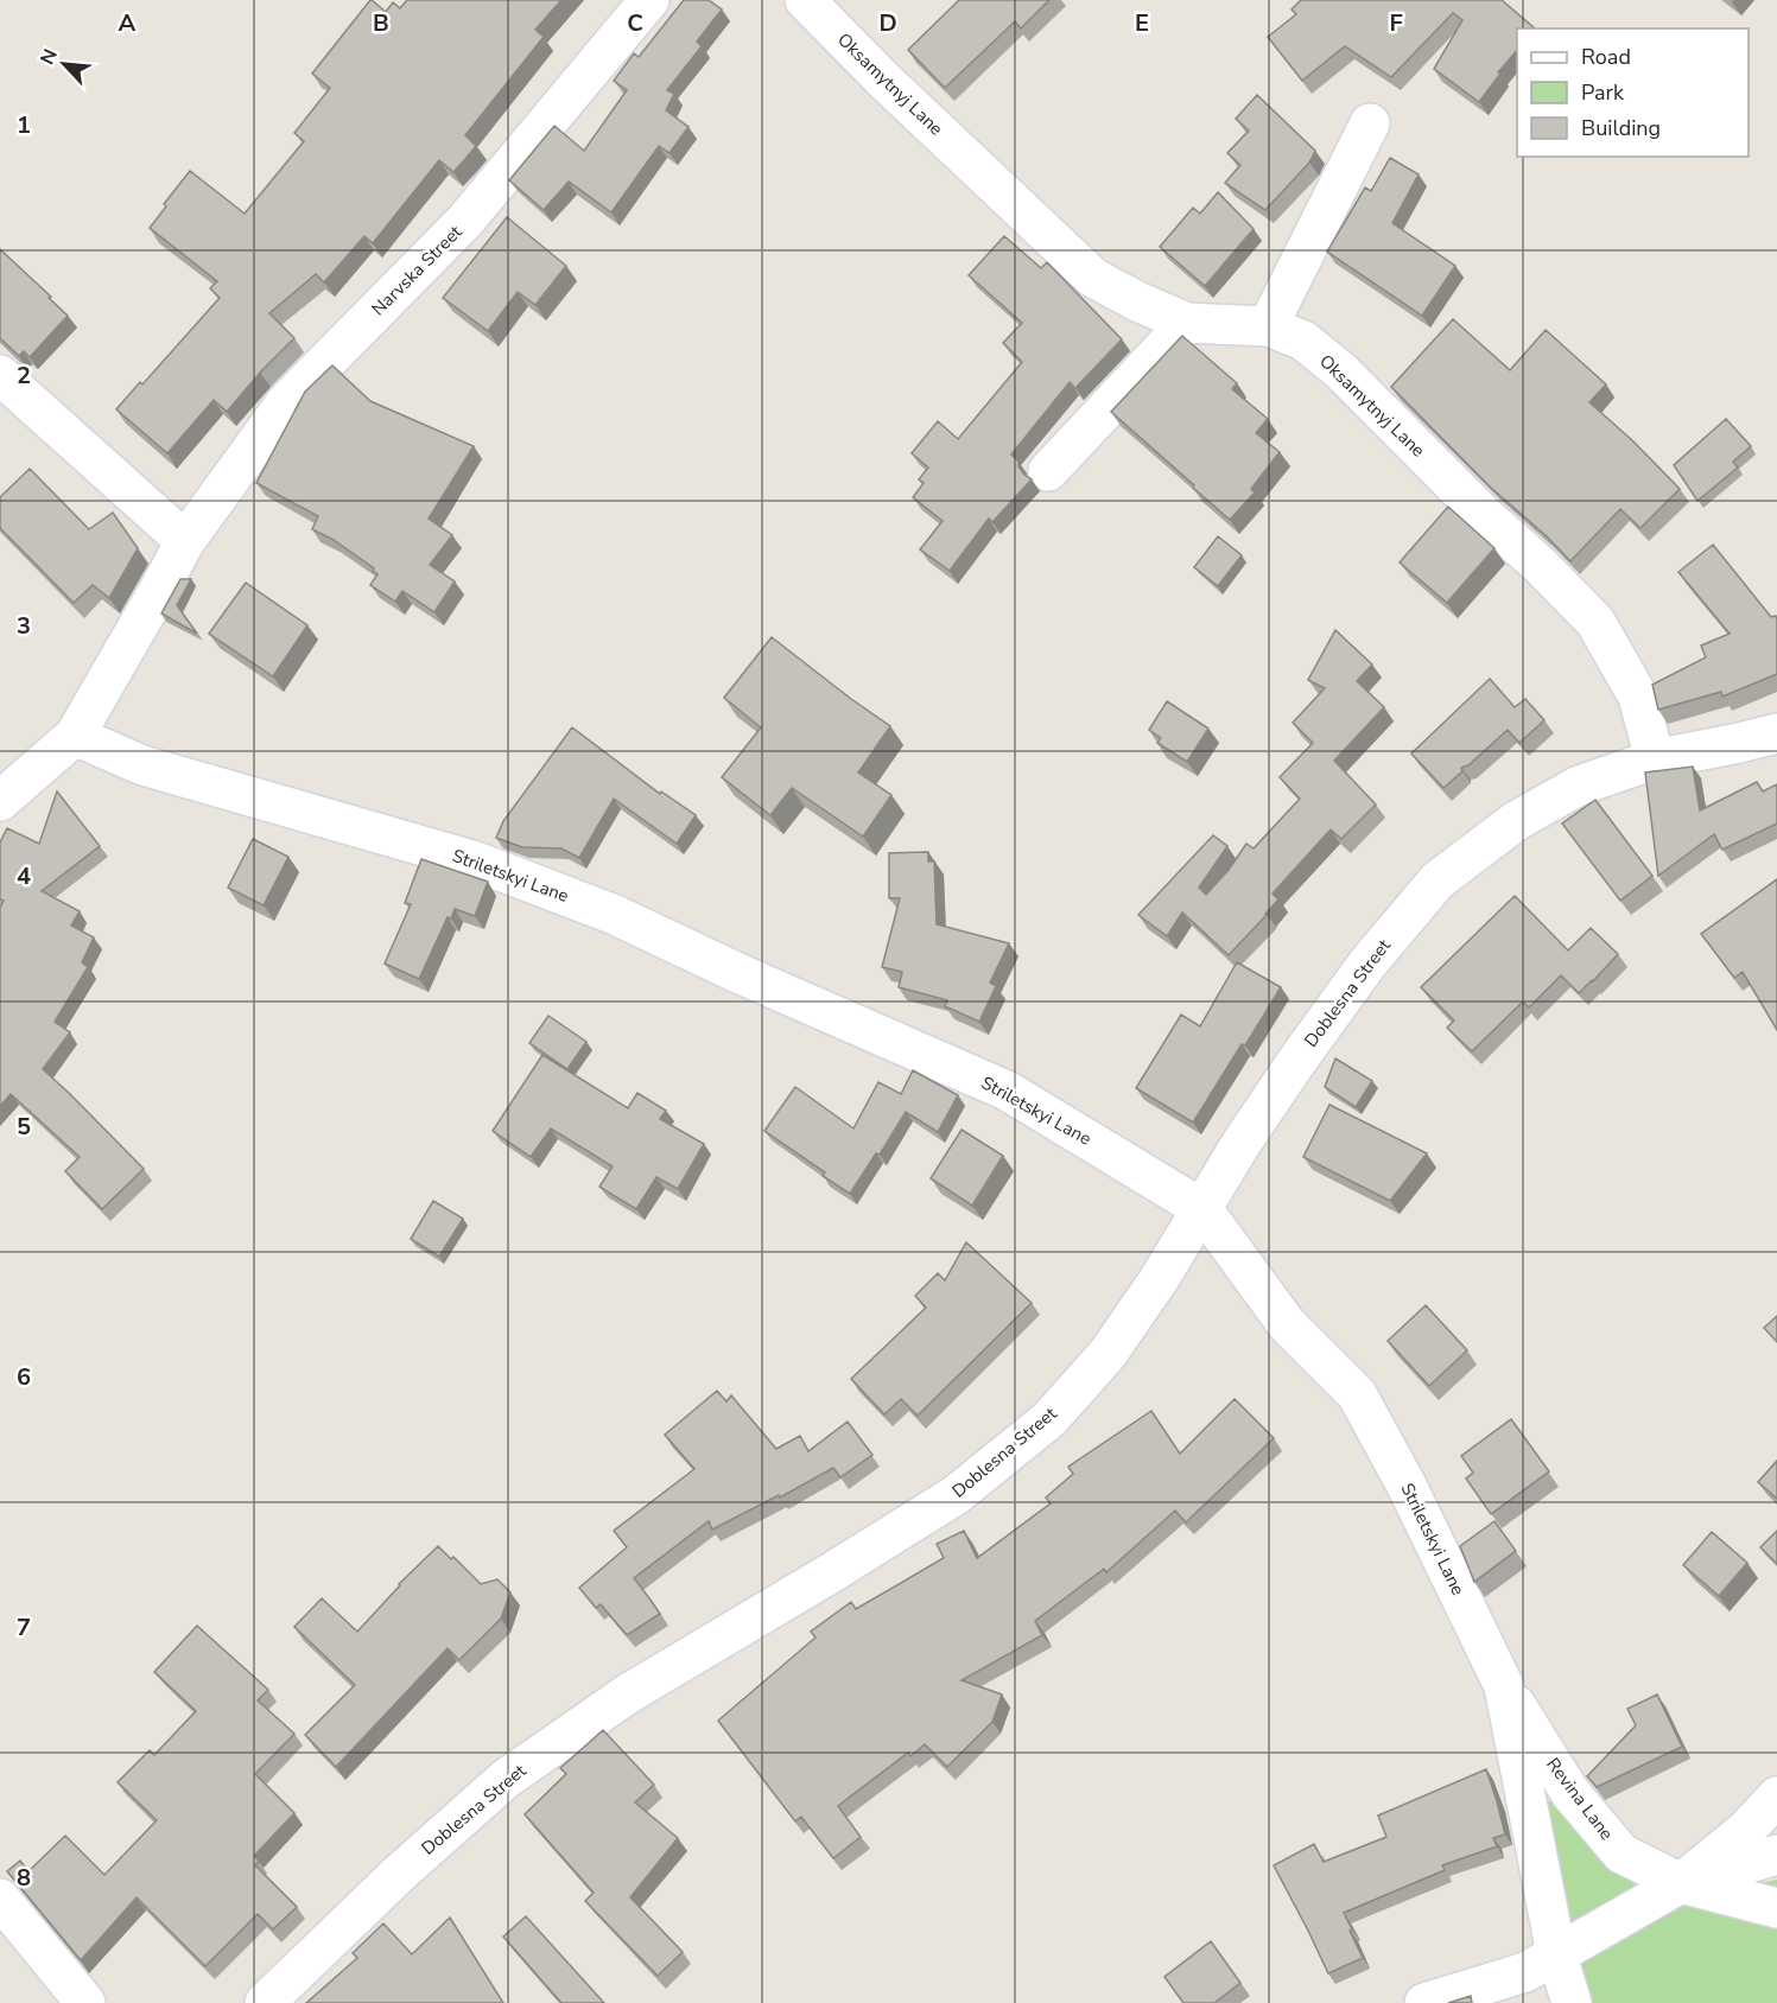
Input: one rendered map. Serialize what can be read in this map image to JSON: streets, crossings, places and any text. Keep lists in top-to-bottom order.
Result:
{
  "streets": {
    "street": [
      "Oksamytnyj Lane",
      "Narvska Street",
      "Striletskyi Lane",
      "Doblesna Street",
      "Revina Lane"
    ]
  },
  "crossings": [
    ["Oksamytnyj Lane", "Doblesna Street"],
    ["Narvska Street", "Striletskyi Lane"],
    ["Striletskyi Lane", "Doblesna Street"],
    ["Striletskyi Lane", "Revina Lane"]
  ],
  "legend": ["Road", "Park", "Building"],
  "north": "top left",
  "grid": {
    "columns": [
      "A",
      "B",
      "C",
      "D",
      "E",
      "F"
    ],
    "rows": [
      "1",
      "2",
      "3",
      "4",
      "5",
      "6",
      "7",
      "8"
    ]
  }
}
